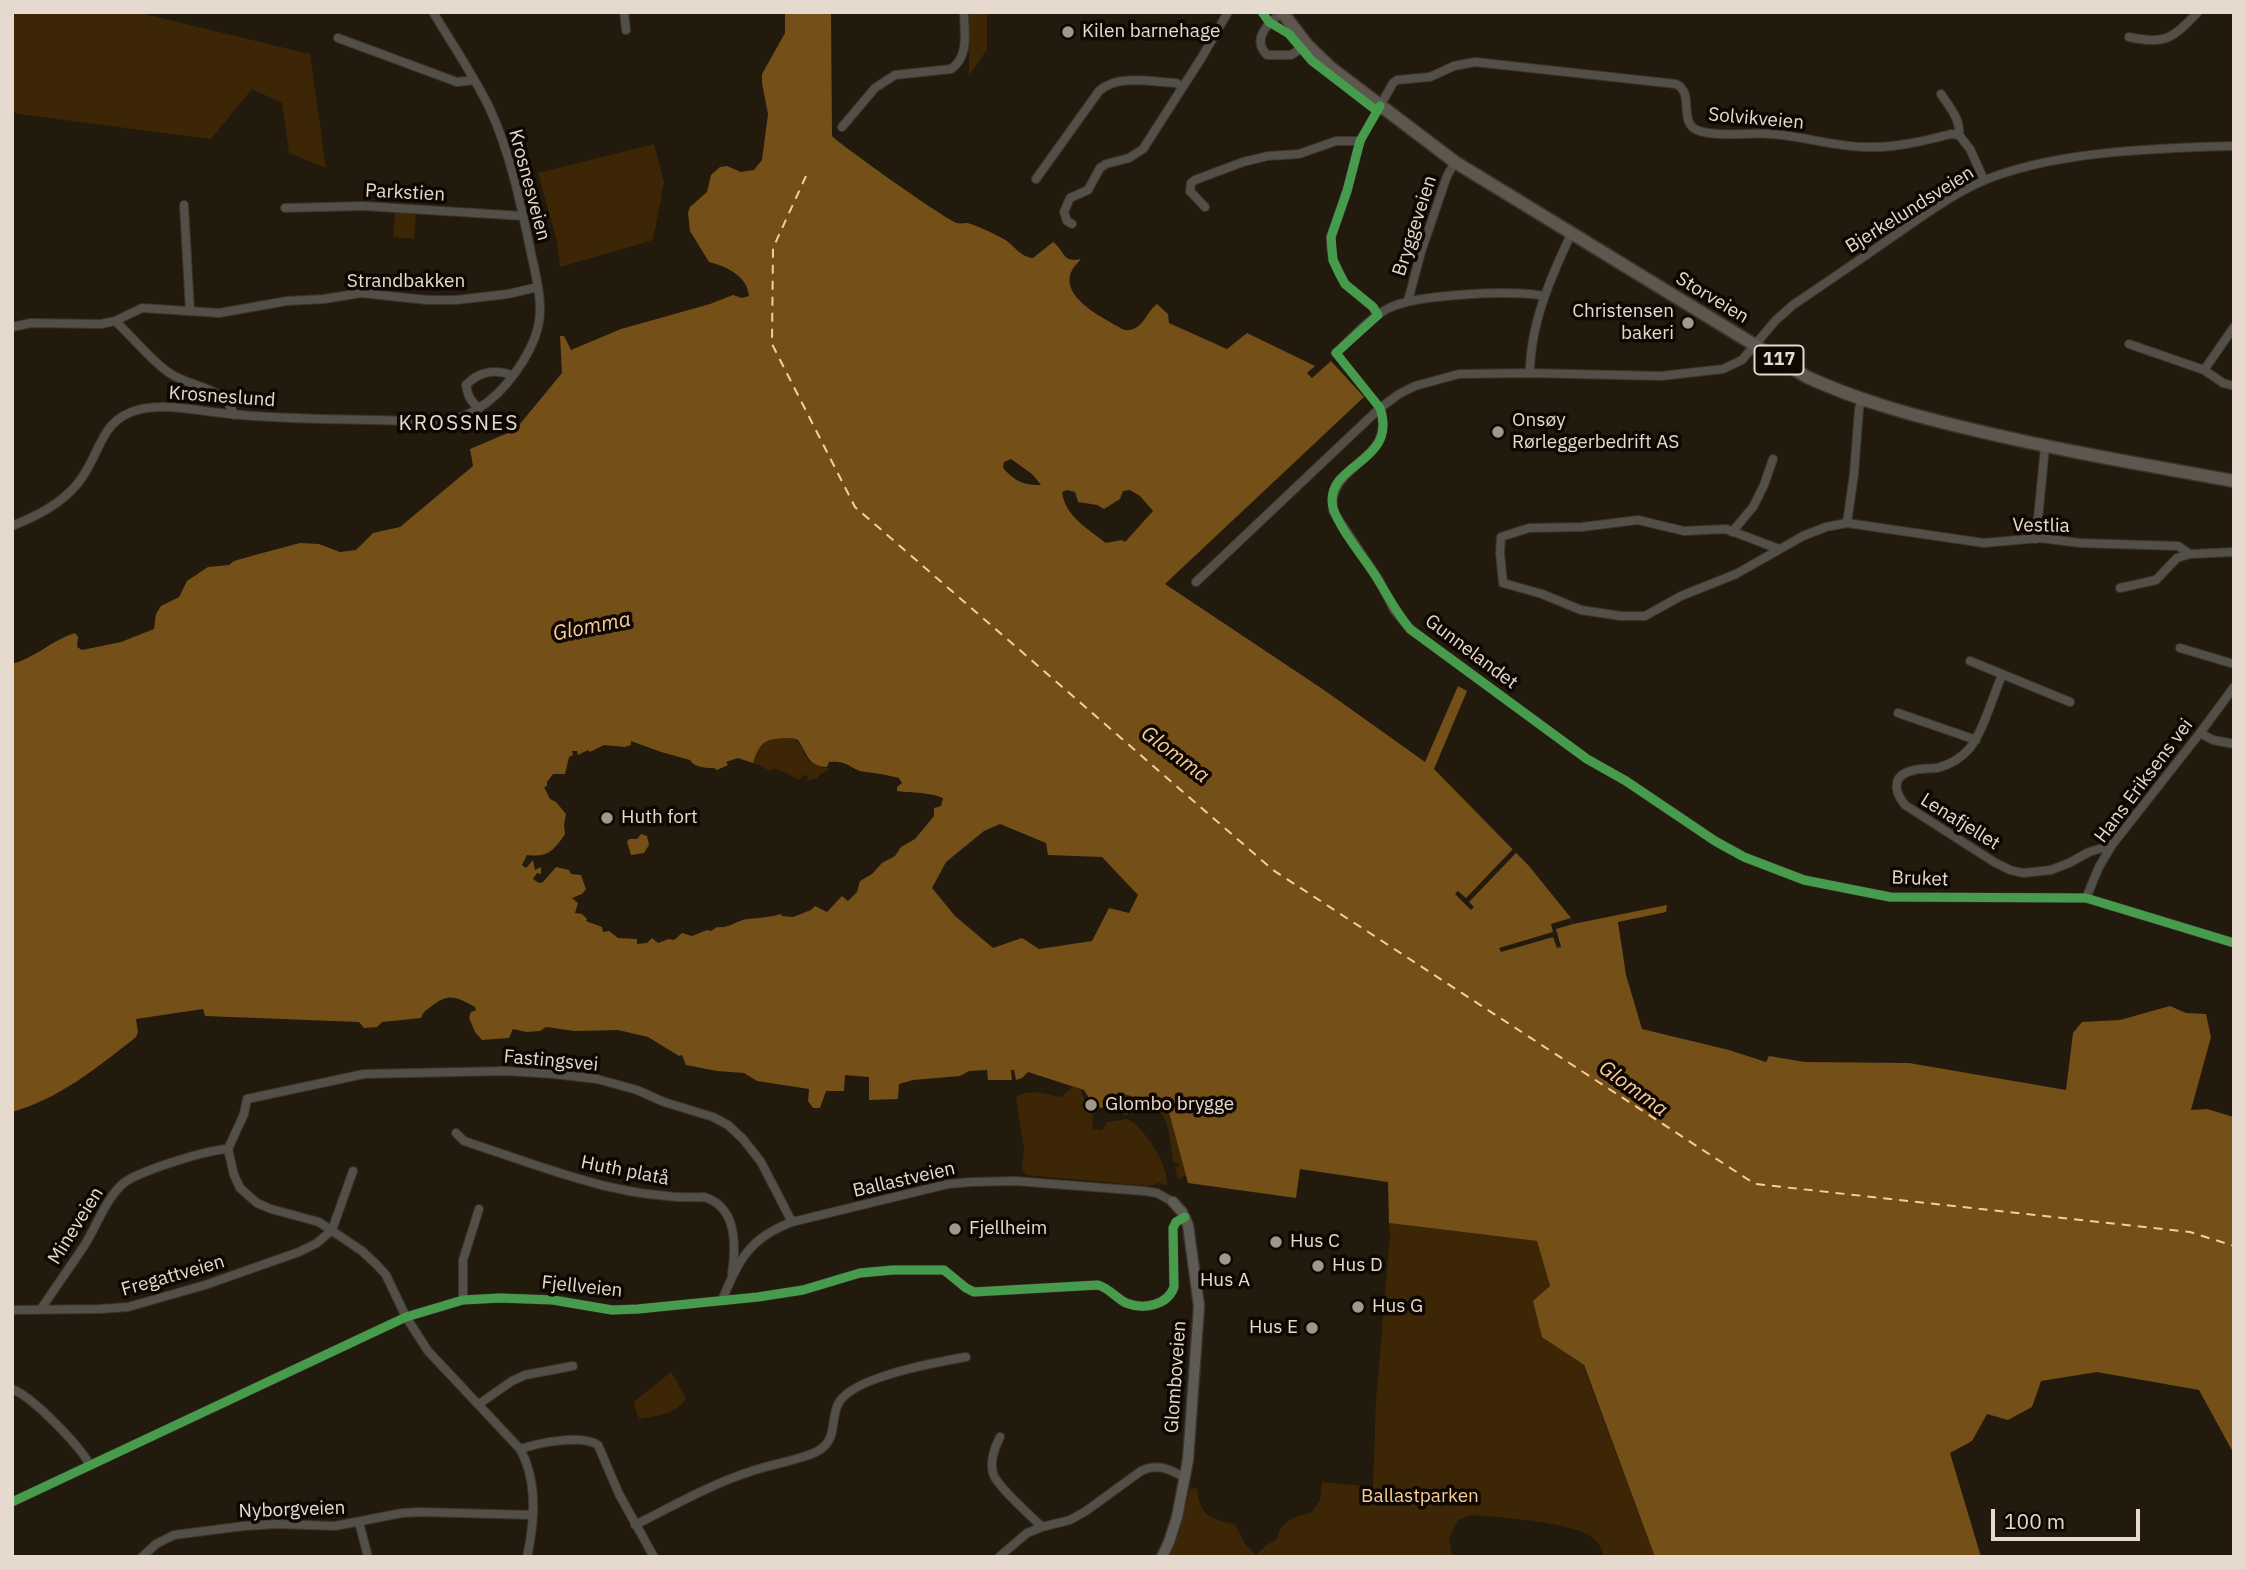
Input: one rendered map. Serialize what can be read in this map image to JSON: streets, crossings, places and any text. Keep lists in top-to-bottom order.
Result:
{
  "streets": {
    "main road": ["Storveien", "117"],
    "street": [
      "Solvikveien",
      "Krosnesveien",
      "Parkstien",
      "Bjerkelundsveien",
      "Bryggeveien",
      "Strandbakken",
      "Krosneslund",
      "Vestlia",
      "Gunnelandet",
      "Hans Eriksens vei",
      "Lenafjellet",
      "Bruket",
      "Fastingsvei",
      "Huth platå",
      "Ballastveien",
      "Mineveien",
      "Fregattveien",
      "Fjellveien",
      "Glomboveien",
      "Nyborgveien"
    ]
  },
  "crossings": [
    ["Solvikveien", "Storveien"],
    ["Krosnesveien", "Parkstien"],
    ["Krosnesveien", "Strandbakken"],
    ["Krosnesveien", "Krosneslund"],
    ["Bjerkelundsveien", "Storveien"],
    ["Bryggeveien", "Storveien"],
    ["Gunnelandet", "Bruket"],
    ["Hans Eriksens vei", "Lenafjellet"],
    ["Hans Eriksens vei", "Bruket"],
    ["Fastingsvei", "Ballastveien"],
    ["Fastingsvei", "Mineveien"],
    ["Huth platå", "Ballastveien"],
    ["Ballastveien", "Fjellveien"],
    ["Ballastveien", "Glomboveien"],
    ["Mineveien", "Fregattveien"],
    ["Fjellveien", "Glomboveien"]
  ],
  "districts": ["KROSSNES"],
  "water": ["Glomma"],
  "parks": ["Ballastparken"],
  "places": [
    "Kilen barnehage",
    "Christensen bakeri",
    "Onsøy Rørleggerbedrift AS",
    "Huth fort",
    "Glombo brygge",
    "Fjellheim",
    "Hus C",
    "Hus A",
    "Hus D",
    "Hus G",
    "Hus E"
  ],
  "scale_bar": "100 m"
}
